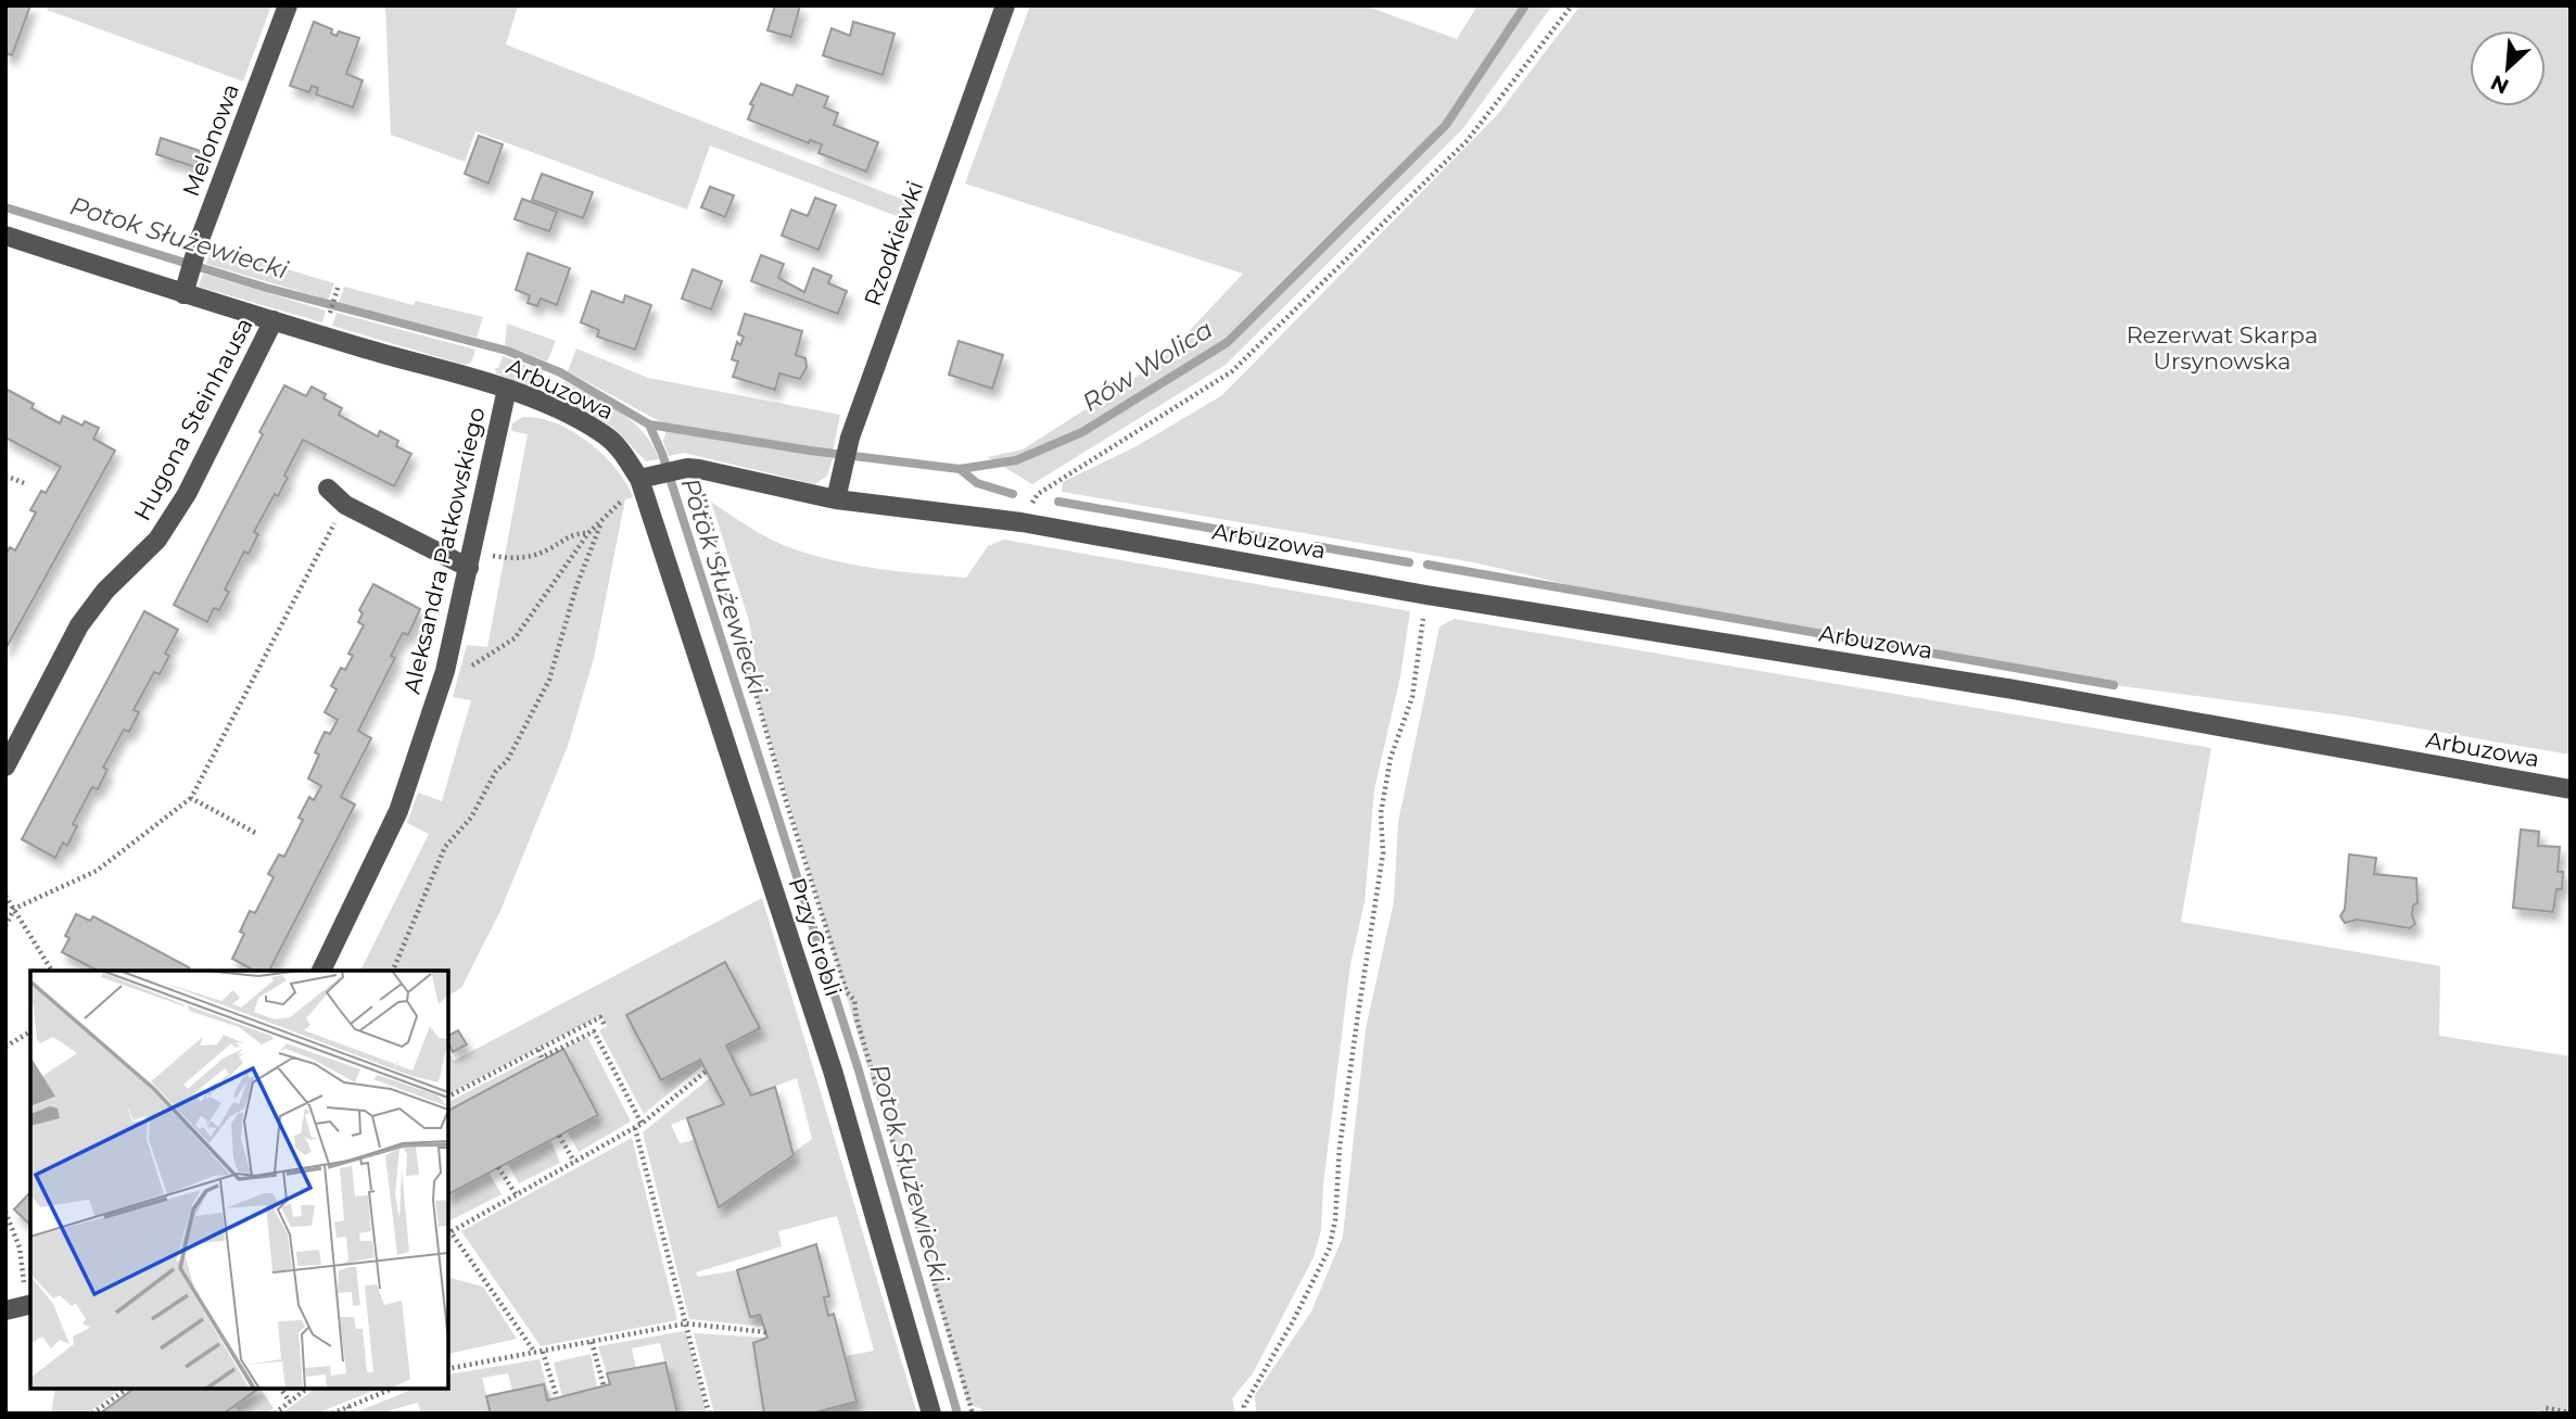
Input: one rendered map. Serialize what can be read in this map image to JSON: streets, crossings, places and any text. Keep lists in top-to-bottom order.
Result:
{
  "streets": {
    "street": [
      "Melonowa",
      "Rzodkiewki",
      "Arbuzowa",
      "Hugona Steinhausa",
      "Aleksandra Patkowskiego",
      "Przy Grobli"
    ]
  },
  "crossings": [
    ["Melonowa", "Arbuzowa"],
    ["Rzodkiewki", "Arbuzowa"],
    ["Arbuzowa", "Hugona Steinhausa"],
    ["Arbuzowa", "Aleksandra Patkowskiego"],
    ["Arbuzowa", "Przy Grobli"]
  ],
  "water": ["Potok Służewiecki", "Rów Wolica"],
  "parks": ["Rezerwat Skarpa Ursynowska"],
  "north": "bottom left"
}
